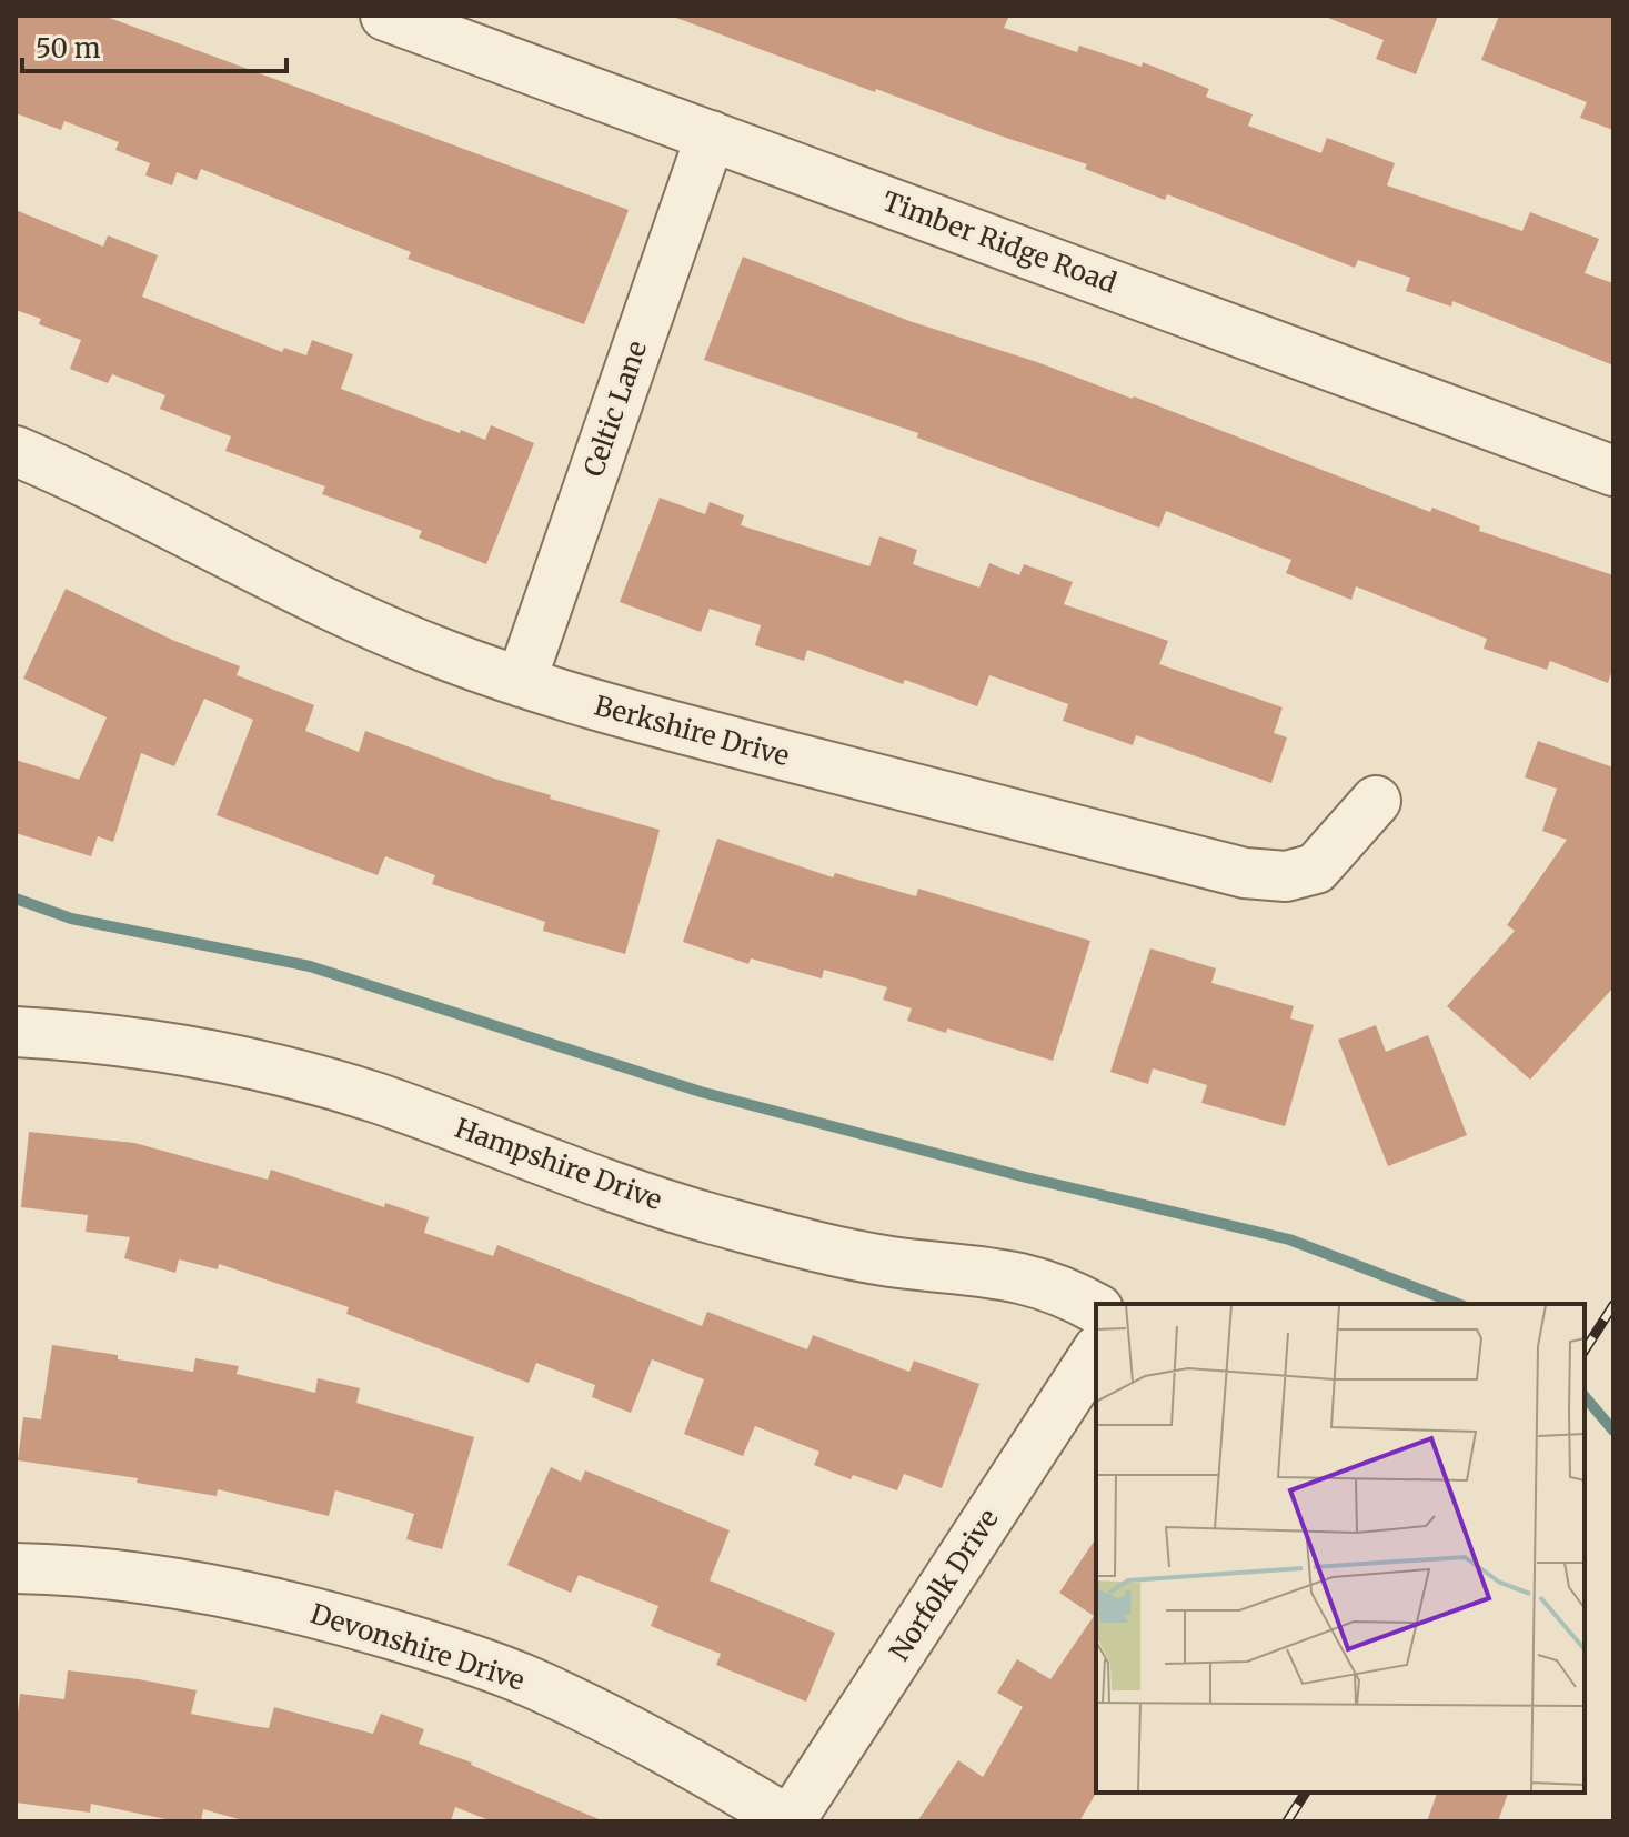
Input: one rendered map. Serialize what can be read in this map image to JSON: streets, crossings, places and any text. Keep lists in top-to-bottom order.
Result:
{
  "streets": {
    "street": [
      "Timber Ridge Road",
      "Celtic Lane",
      "Berkshire Drive",
      "Hampshire Drive",
      "Norfolk Drive",
      "Devonshire Drive"
    ]
  },
  "crossings": [
    ["Timber Ridge Road", "Celtic Lane"],
    ["Celtic Lane", "Berkshire Drive"],
    ["Norfolk Drive", "Devonshire Drive"]
  ],
  "scale_bar": "50 m"
}
